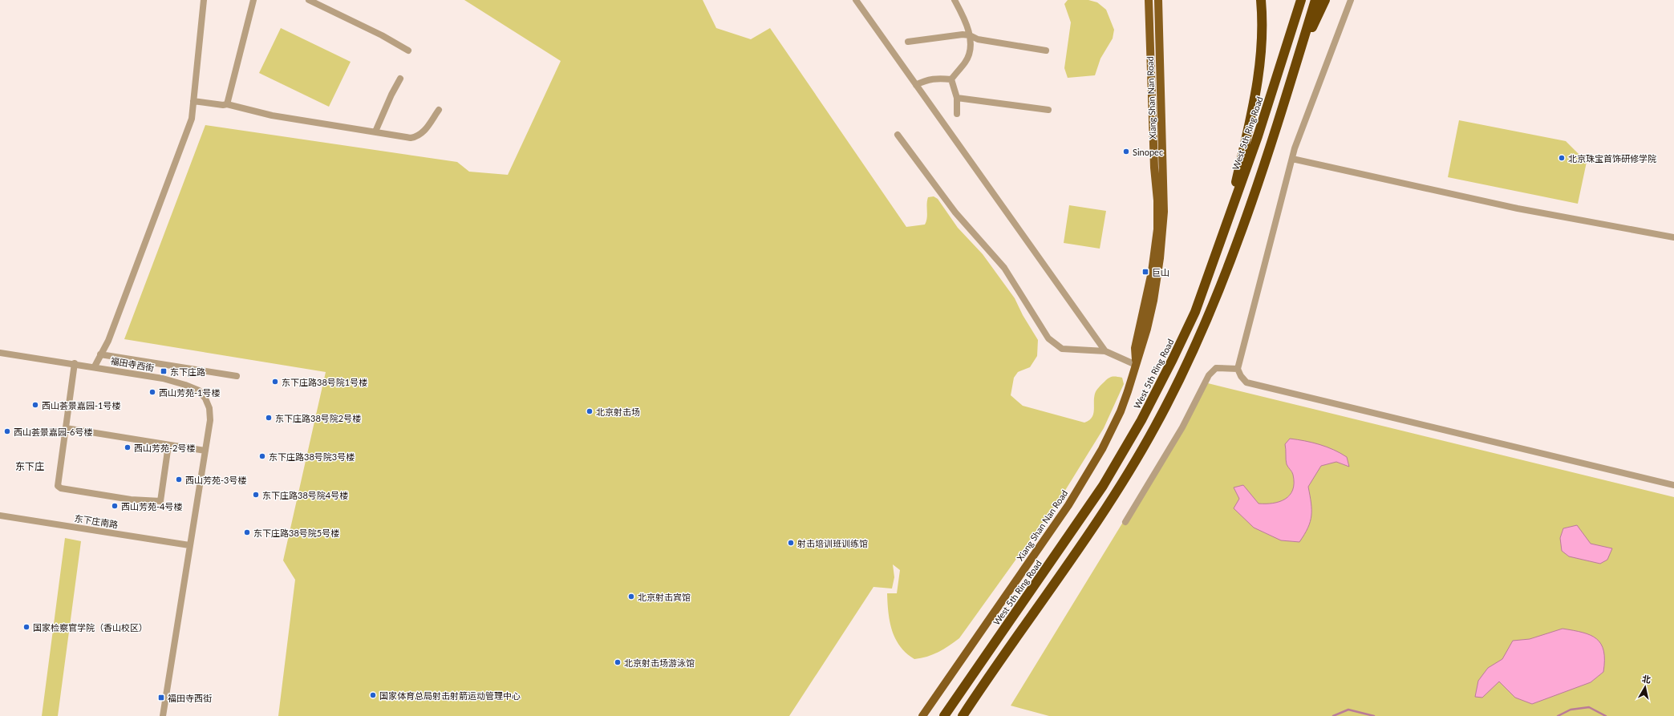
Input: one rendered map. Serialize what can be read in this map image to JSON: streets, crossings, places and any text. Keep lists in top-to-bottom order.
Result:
{
  "streets": {
    "highway": ["West 5th Ring Road"],
    "main road": ["Xiang Shan Nan Road"],
    "street": ["福田寺西街", "东下庄南路"]
  },
  "crossings": [
    ["福田寺西街", "东下庄南路"]
  ],
  "districts": ["东下庄"],
  "places": {
    "other": [
      "Sinopec",
      "北京珠宝首饰研修学院",
      "东下庄路38号院1号楼",
      "西山芳苑-1号楼",
      "西山荟景嘉园-1号楼",
      "北京射击场",
      "东下庄路38号院2号楼",
      "西山荟景嘉园-6号楼",
      "西山芳苑-2号楼",
      "东下庄路38号院3号楼",
      "西山芳苑-3号楼",
      "东下庄路38号院4号楼",
      "西山芳苑-4号楼",
      "东下庄路38号院5号楼",
      "射击培训班训练馆",
      "北京射击宾馆",
      "国家检察官学院（香山校区）",
      "北京射击场游泳馆",
      "国家体育总局射击射箭运动管理中心"
    ],
    "transit": ["巨山", "东下庄路", "福田寺西街"]
  },
  "north": "top"
}
